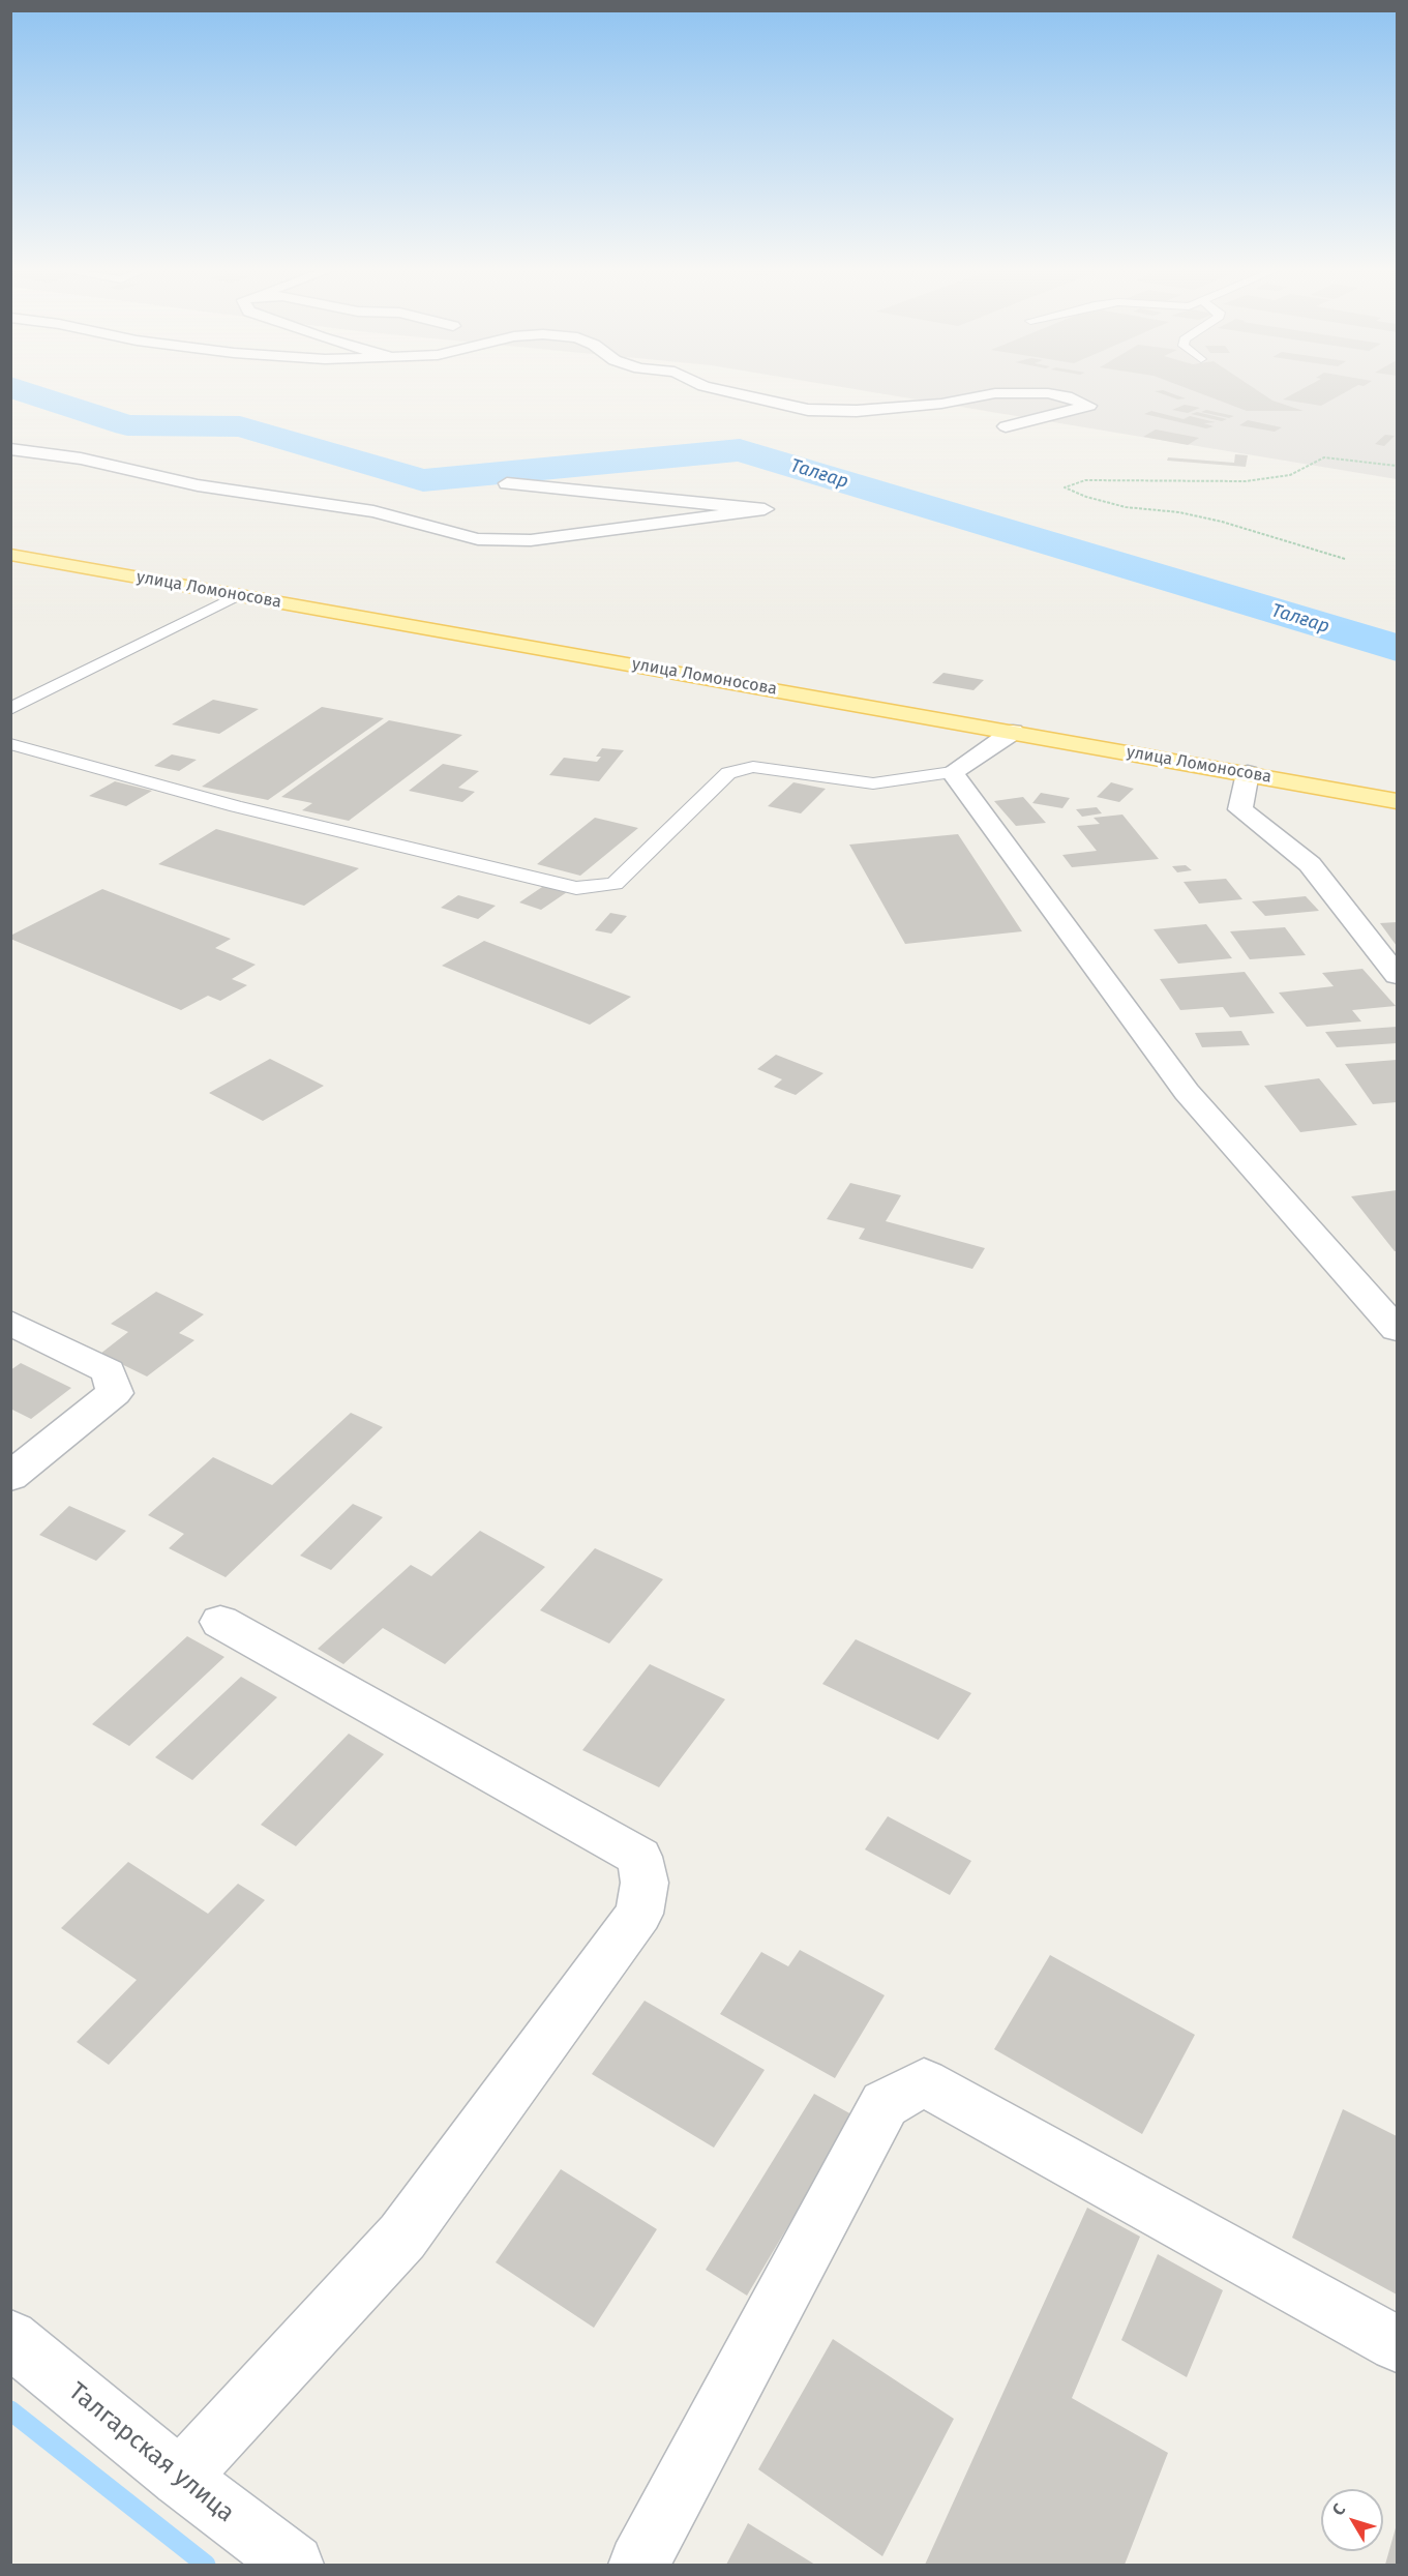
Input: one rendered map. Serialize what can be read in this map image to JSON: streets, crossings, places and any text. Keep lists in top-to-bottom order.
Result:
{
  "streets": {
    "main road": ["улица Ломоносова"],
    "street": ["Талгарская улица"]
  },
  "water": ["Талғар"],
  "north": "top left"
}
